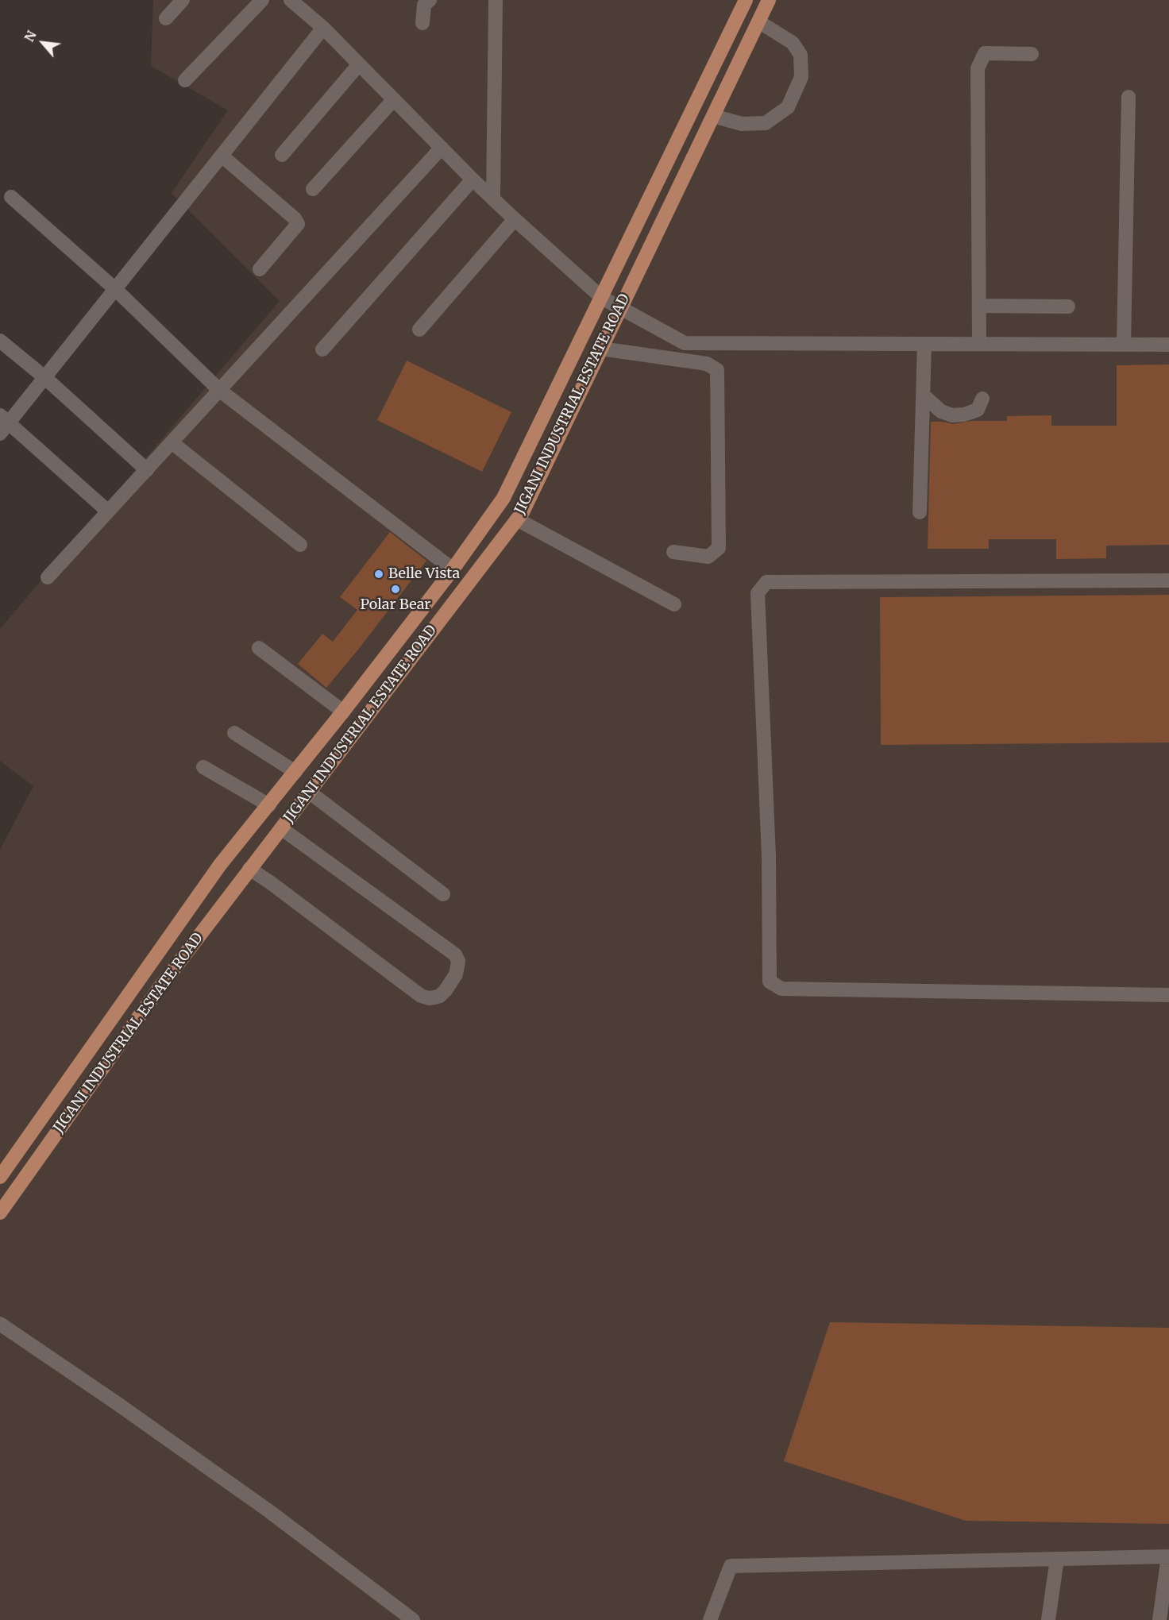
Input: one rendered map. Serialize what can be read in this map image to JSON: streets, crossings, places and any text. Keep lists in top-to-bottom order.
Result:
{
  "streets": {
    "main road": ["JIGANI INDUSTRIAL ESTATE ROAD"]
  },
  "places": ["Belle Vista", "Polar Bear"],
  "north": "top left"
}
